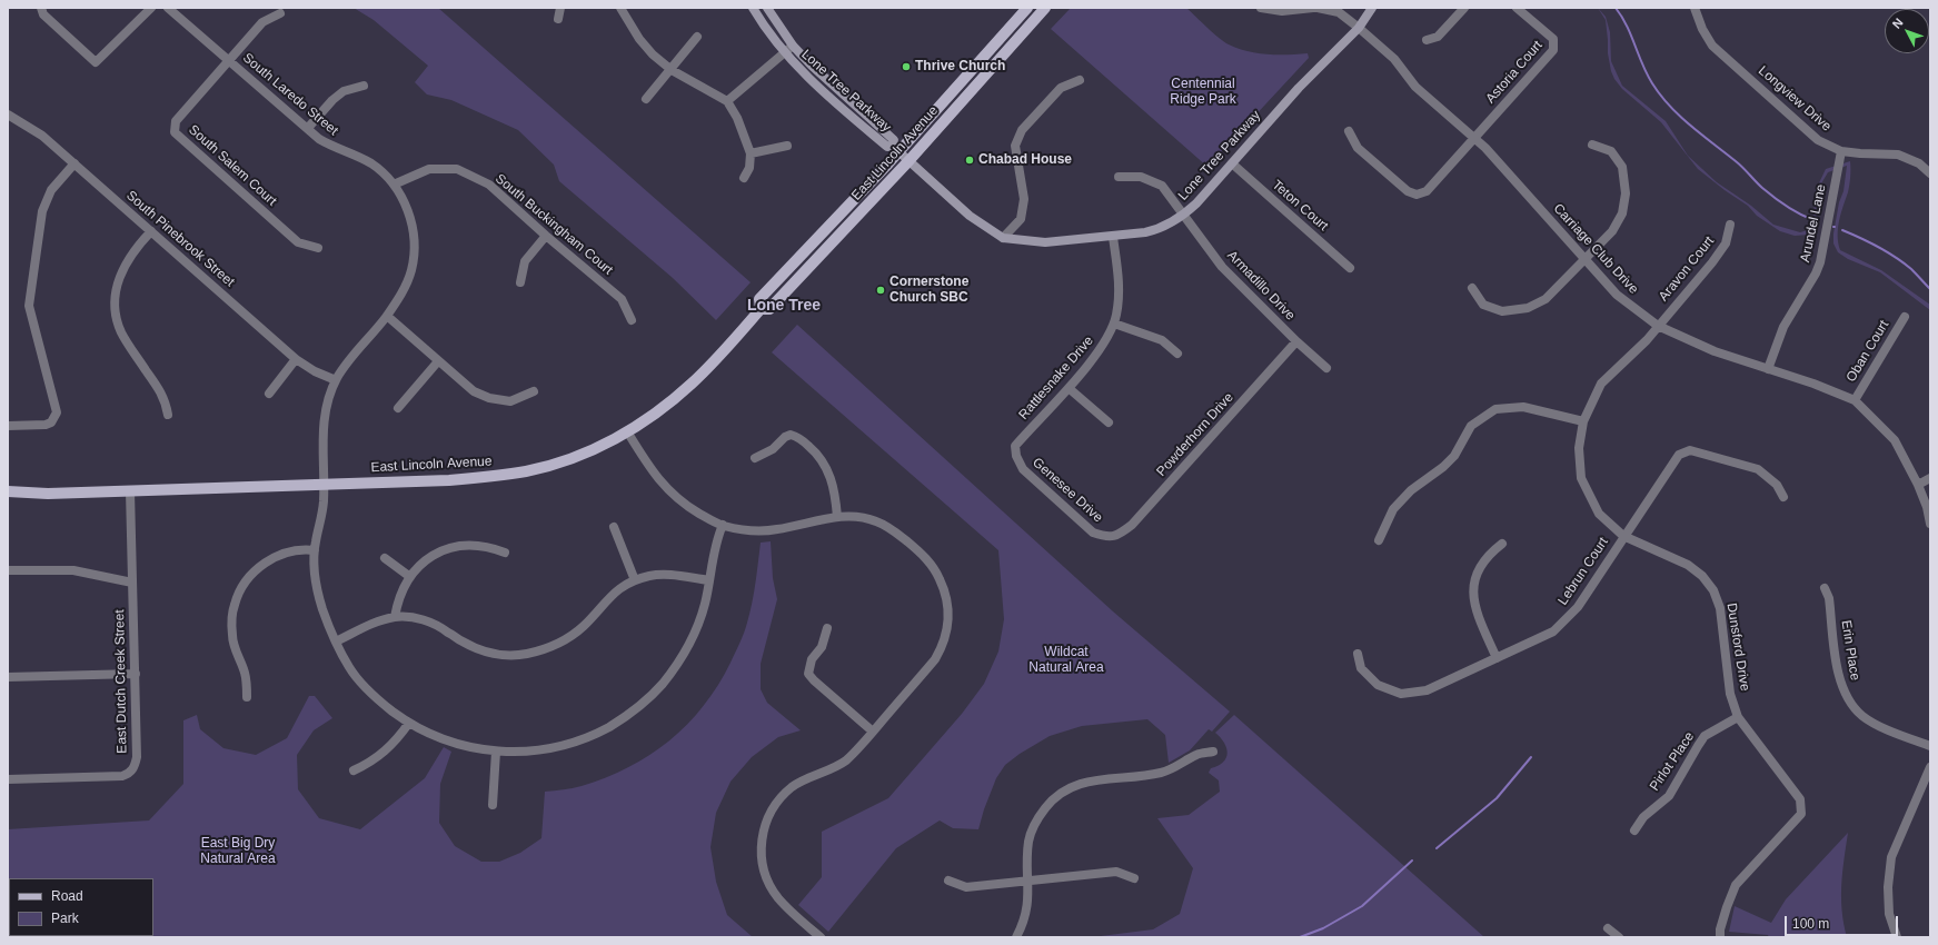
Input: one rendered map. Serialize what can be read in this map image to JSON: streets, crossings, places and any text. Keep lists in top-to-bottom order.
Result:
{
  "streets": {
    "main road": ["East Lincoln Avenue"],
    "street": [
      "Astoria Court",
      "Lone Tree Parkway",
      "South Laredo Street",
      "Longview Drive",
      "South Salem Court",
      "Teton Court",
      "Arundel Lane",
      "South Buckingham Court",
      "South Pinebrook Street",
      "Carriage Club Drive",
      "Aravon Court",
      "Armadillo Drive",
      "Oban Court",
      "Rattlesnake Drive",
      "Powderhorn Drive",
      "Genesee Drive",
      "Lebrun Court",
      "Dunsford Drive",
      "Erin Place",
      "East Dutch Creek Street",
      "Pirlot Place"
    ]
  },
  "crossings": [
    ["Astoria Court", "Carriage Club Drive"],
    ["Lone Tree Parkway", "East Lincoln Avenue"],
    ["Lone Tree Parkway", "Teton Court"],
    ["Lone Tree Parkway", "Carriage Club Drive"],
    ["Lone Tree Parkway", "Armadillo Drive"],
    ["Lone Tree Parkway", "Rattlesnake Drive"],
    ["South Laredo Street", "East Lincoln Avenue"],
    ["South Laredo Street", "South Salem Court"],
    ["South Laredo Street", "South Buckingham Court"],
    ["South Laredo Street", "South Pinebrook Street"],
    ["Longview Drive", "Arundel Lane"],
    ["East Lincoln Avenue", "East Dutch Creek Street"],
    ["Arundel Lane", "Carriage Club Drive"],
    ["Carriage Club Drive", "Aravon Court"],
    ["Carriage Club Drive", "Oban Court"],
    ["Carriage Club Drive", "Dunsford Drive"],
    ["Aravon Court", "Dunsford Drive"],
    ["Armadillo Drive", "Powderhorn Drive"],
    ["Rattlesnake Drive", "Genesee Drive"],
    ["Powderhorn Drive", "Genesee Drive"],
    ["Lebrun Court", "Dunsford Drive"],
    ["Dunsford Drive", "Pirlot Place"]
  ],
  "districts": ["Lone Tree"],
  "parks": ["Centennial Ridge Park", "Wildcat Natural Area", "East Big Dry Natural Area"],
  "places": ["Thrive Church", "Chabad House", "Cornerstone Church SBC"],
  "legend": ["Road", "Park"],
  "scale_bar": "100 m",
  "north": "top left"
}
